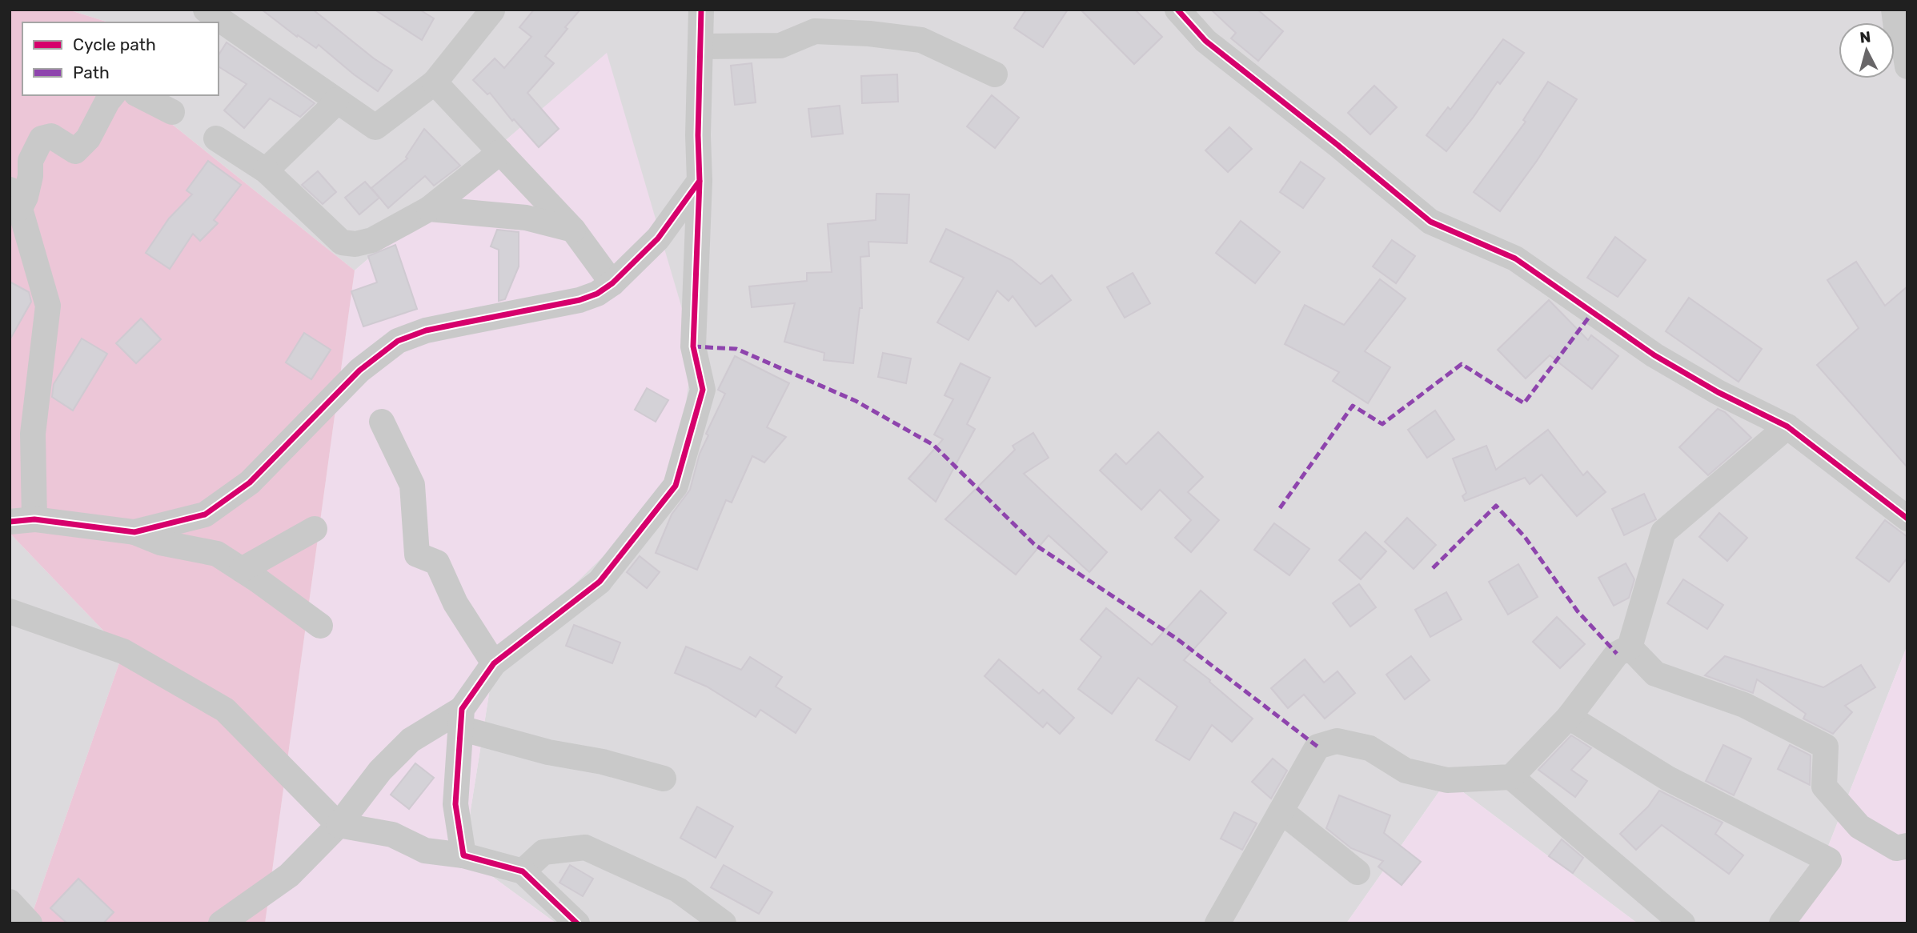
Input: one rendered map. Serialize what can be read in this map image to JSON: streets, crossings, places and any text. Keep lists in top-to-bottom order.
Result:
{
  "legend": ["Cycle path", "Path"],
  "north": "top"
}
